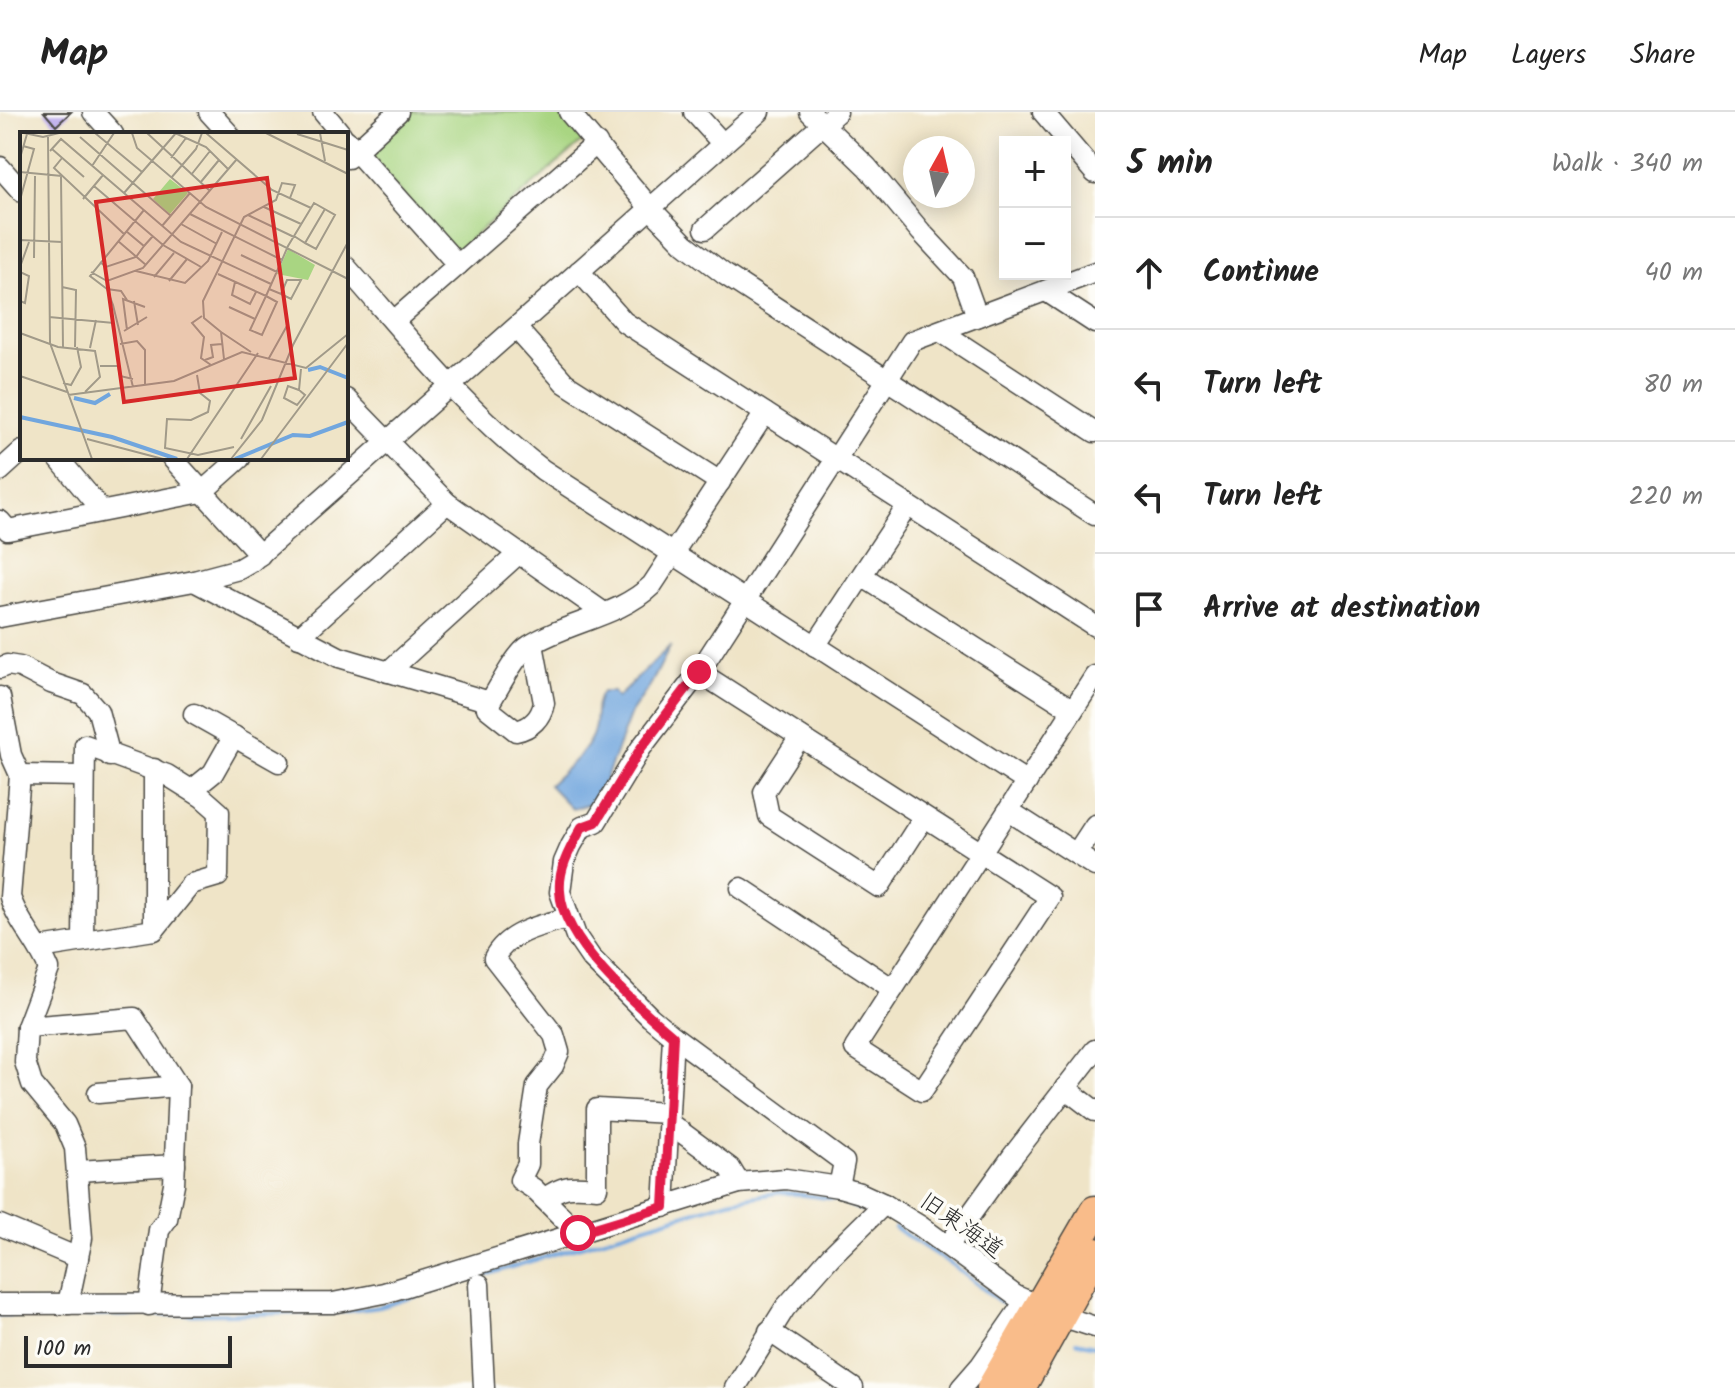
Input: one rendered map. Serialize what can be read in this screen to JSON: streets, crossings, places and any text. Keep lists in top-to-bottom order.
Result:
{
  "streets": {
    "street": ["旧東海道"]
  },
  "scale_bar": "100 m",
  "north": "top",
  "page": {
    "header": "Map",
    "nav": ["Map", "Layers", "Share"],
    "heading": ["5 min", "Walk · 340 m"],
    "map_buttons": ["+", "−"],
    "list": [
      ["Continue", "40 m"],
      ["Turn left", "80 m"],
      ["Turn left", "220 m"],
      "Arrive at destination"
    ],
    "scale": "100 m"
  }
}
